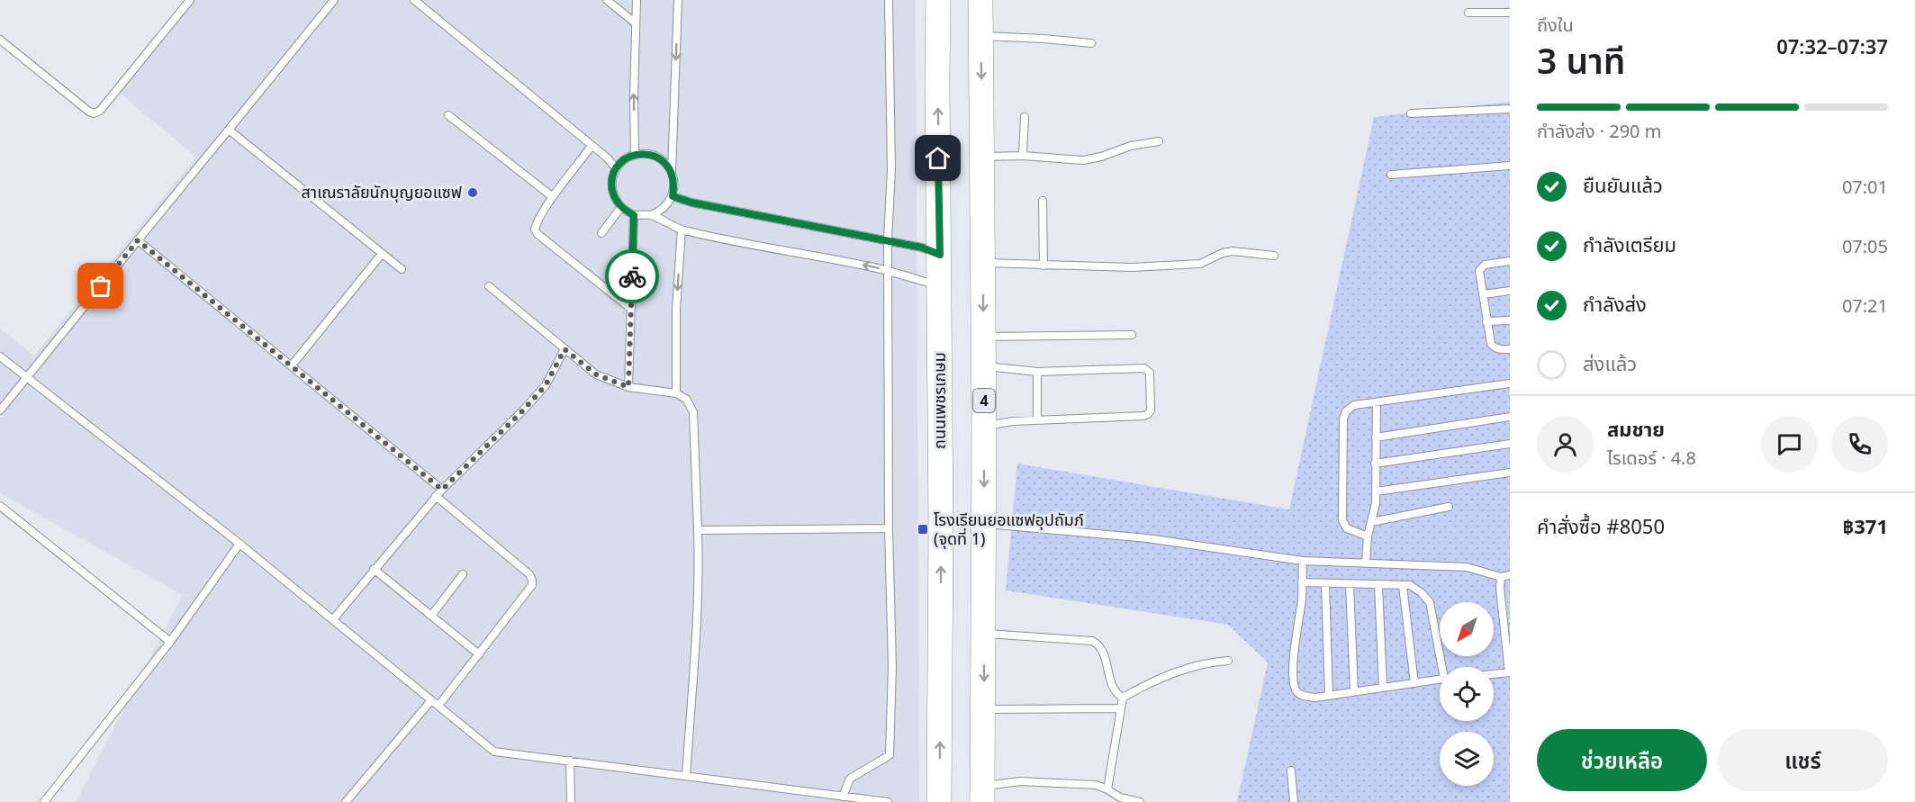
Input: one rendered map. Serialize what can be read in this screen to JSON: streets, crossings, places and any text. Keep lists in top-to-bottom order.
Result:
{
  "streets": {
    "main road": ["ถนนเพชรเกษม", "4"]
  },
  "places": {
    "other": ["สาเณราลัยนักบุญยอแซฟ"],
    "transit": ["โรงเรียนยอแซฟอุปถัมภ์ (จุดที่ 1)"]
  },
  "north": "bottom left",
  "page": {
    "heading": ["3 นาที", "ถึงใน", "07:32–07:37"],
    "panel": [
      "สมชาย",
      "ไรเดอร์ · 4.8",
      "คำสั่งซื้อ #8050",
      "฿371"
    ],
    "bar": "กำลังส่ง · 290 m",
    "list": [
      ["ยืนยันแล้ว", "07:01"],
      ["กำลังเตรียม", "07:05"],
      ["กำลังส่ง", "07:21"],
      "ส่งแล้ว"
    ],
    "buttons": ["ช่วยเหลือ", "แชร์"]
  }
}
